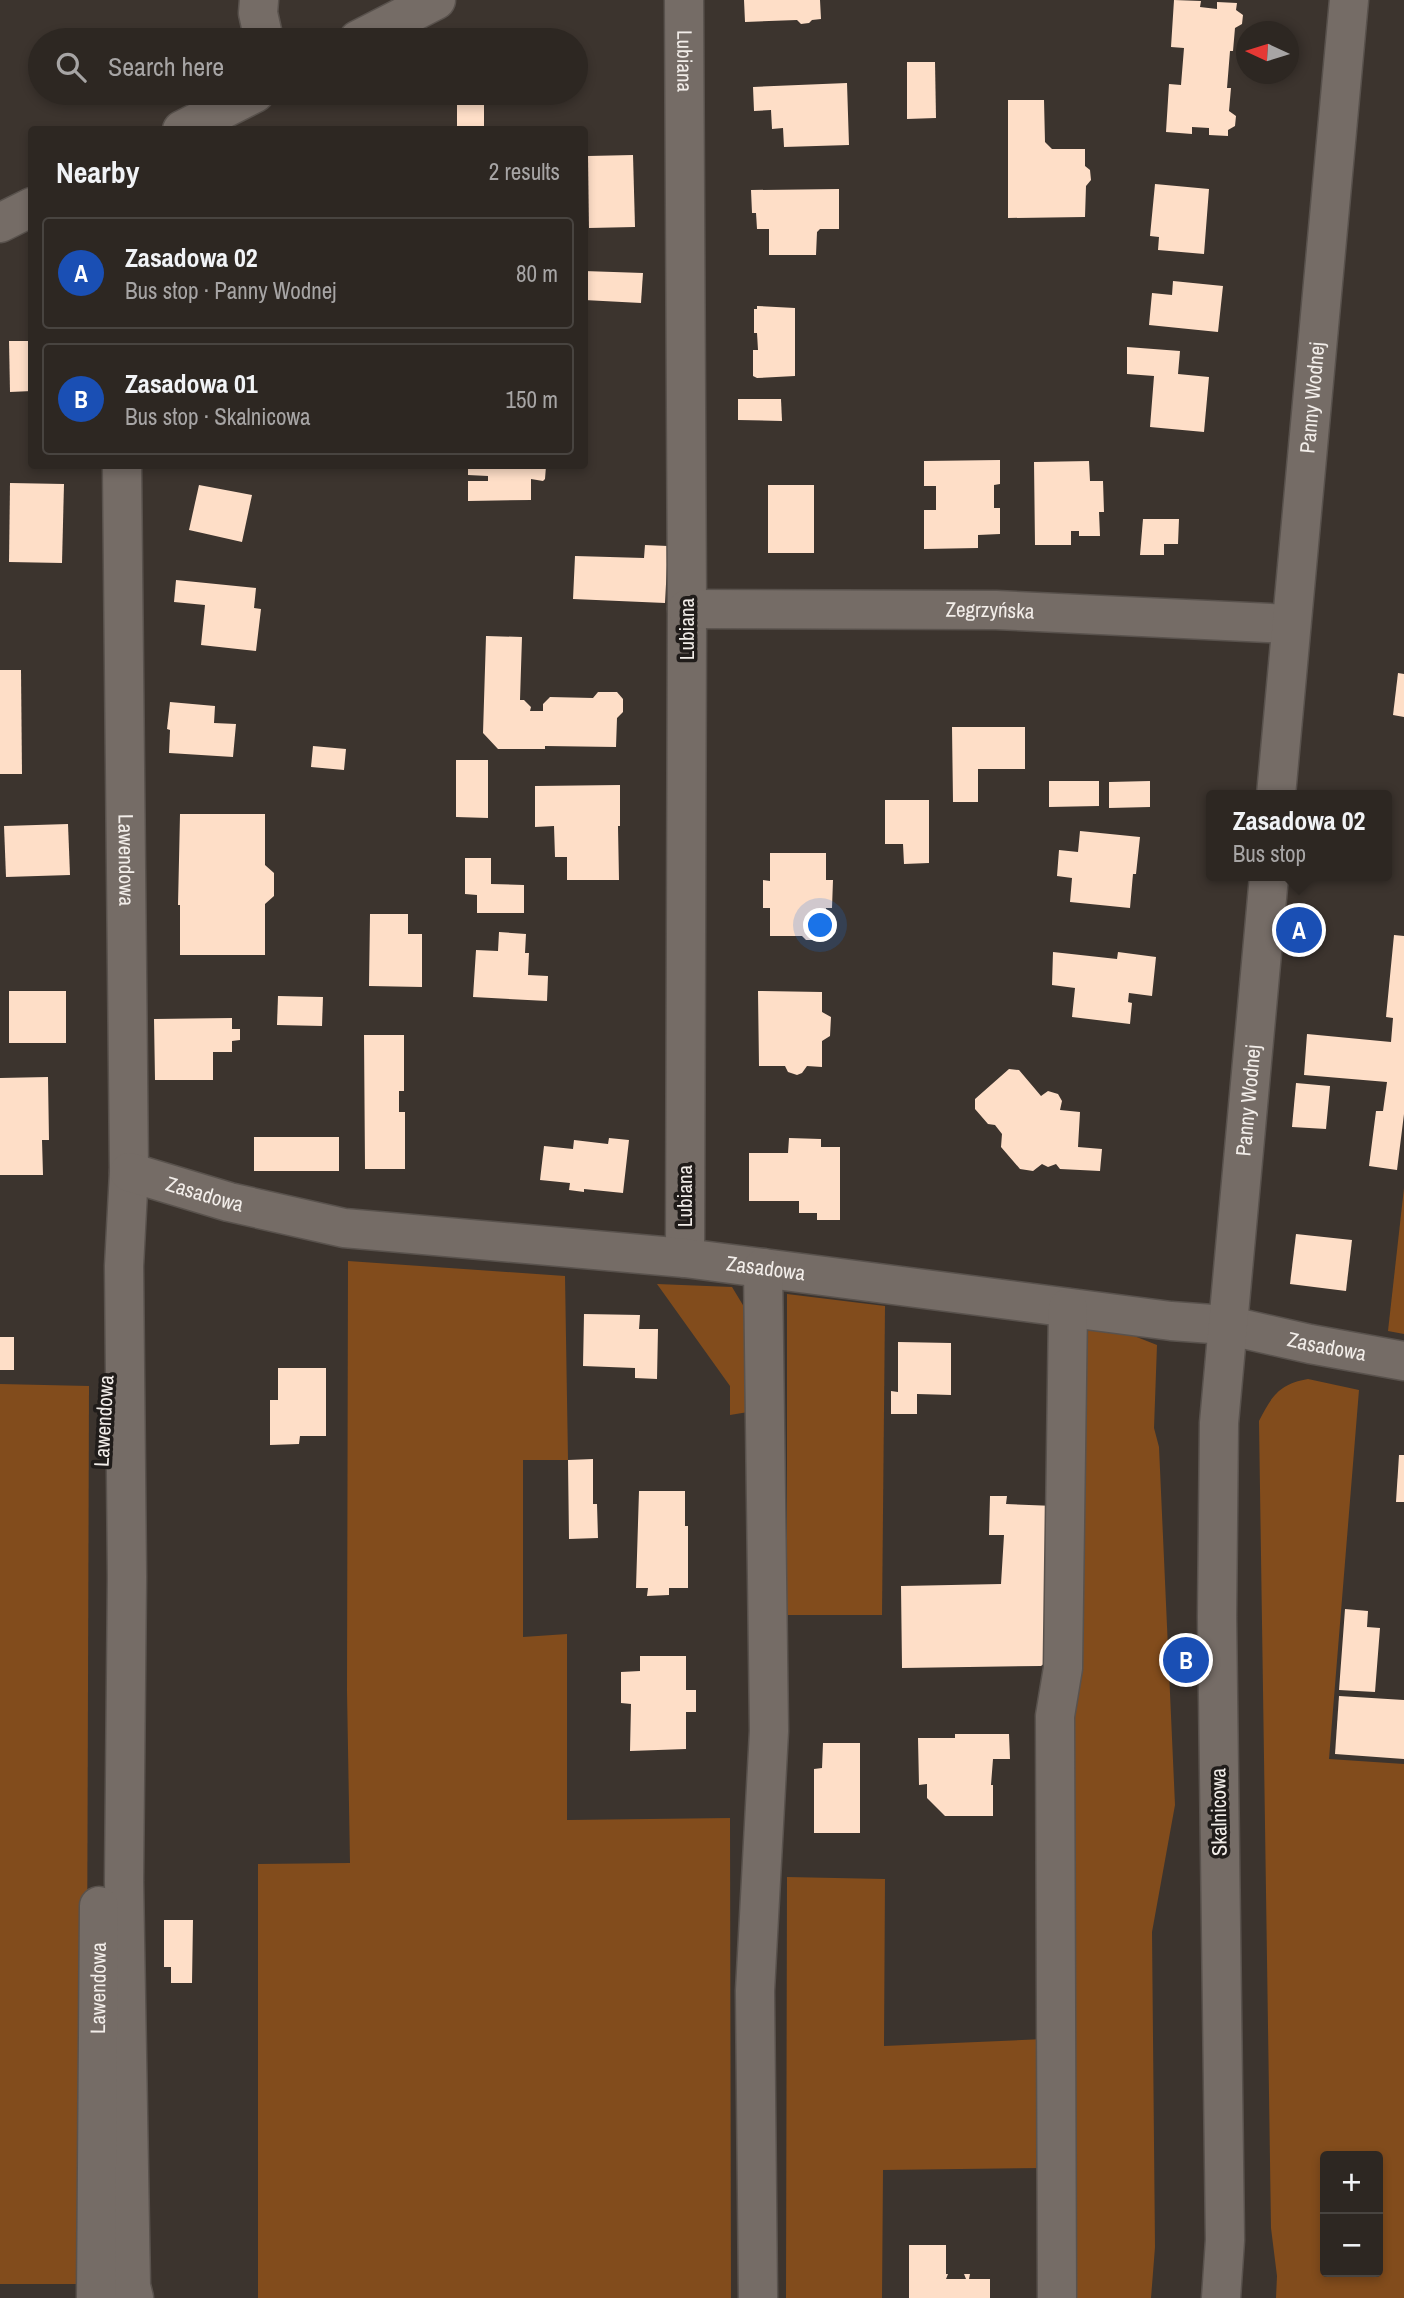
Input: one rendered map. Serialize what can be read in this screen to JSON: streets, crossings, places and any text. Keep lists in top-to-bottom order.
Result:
{
  "streets": {
    "street": [
      "Lubiana",
      "Panny Wodnej",
      "Zegrzyńska",
      "Lawendowa",
      "Zasadowa",
      "Skalnicowa"
    ]
  },
  "crossings": [
    ["Lubiana", "Zegrzyńska"],
    ["Lubiana", "Zasadowa"],
    ["Panny Wodnej", "Zegrzyńska"],
    ["Panny Wodnej", "Zasadowa"],
    ["Panny Wodnej", "Skalnicowa"],
    ["Lawendowa", "Zasadowa"],
    ["Zasadowa", "Skalnicowa"]
  ],
  "north": "left",
  "page": {
    "search": "Search here",
    "heading": ["Nearby", "2 results"],
    "list": [
      {
        "mark": "A",
        "name": "Zasadowa 02",
        "note": "Bus stop · Panny Wodnej",
        "value": "80 m"
      },
      {
        "mark": "B",
        "name": "Zasadowa 01",
        "note": "Bus stop · Skalnicowa",
        "value": "150 m"
      }
    ],
    "popup": ["Zasadowa 02", "Bus stop"],
    "pins": ["A", "B"],
    "map_buttons": ["+", "−"]
  }
}
